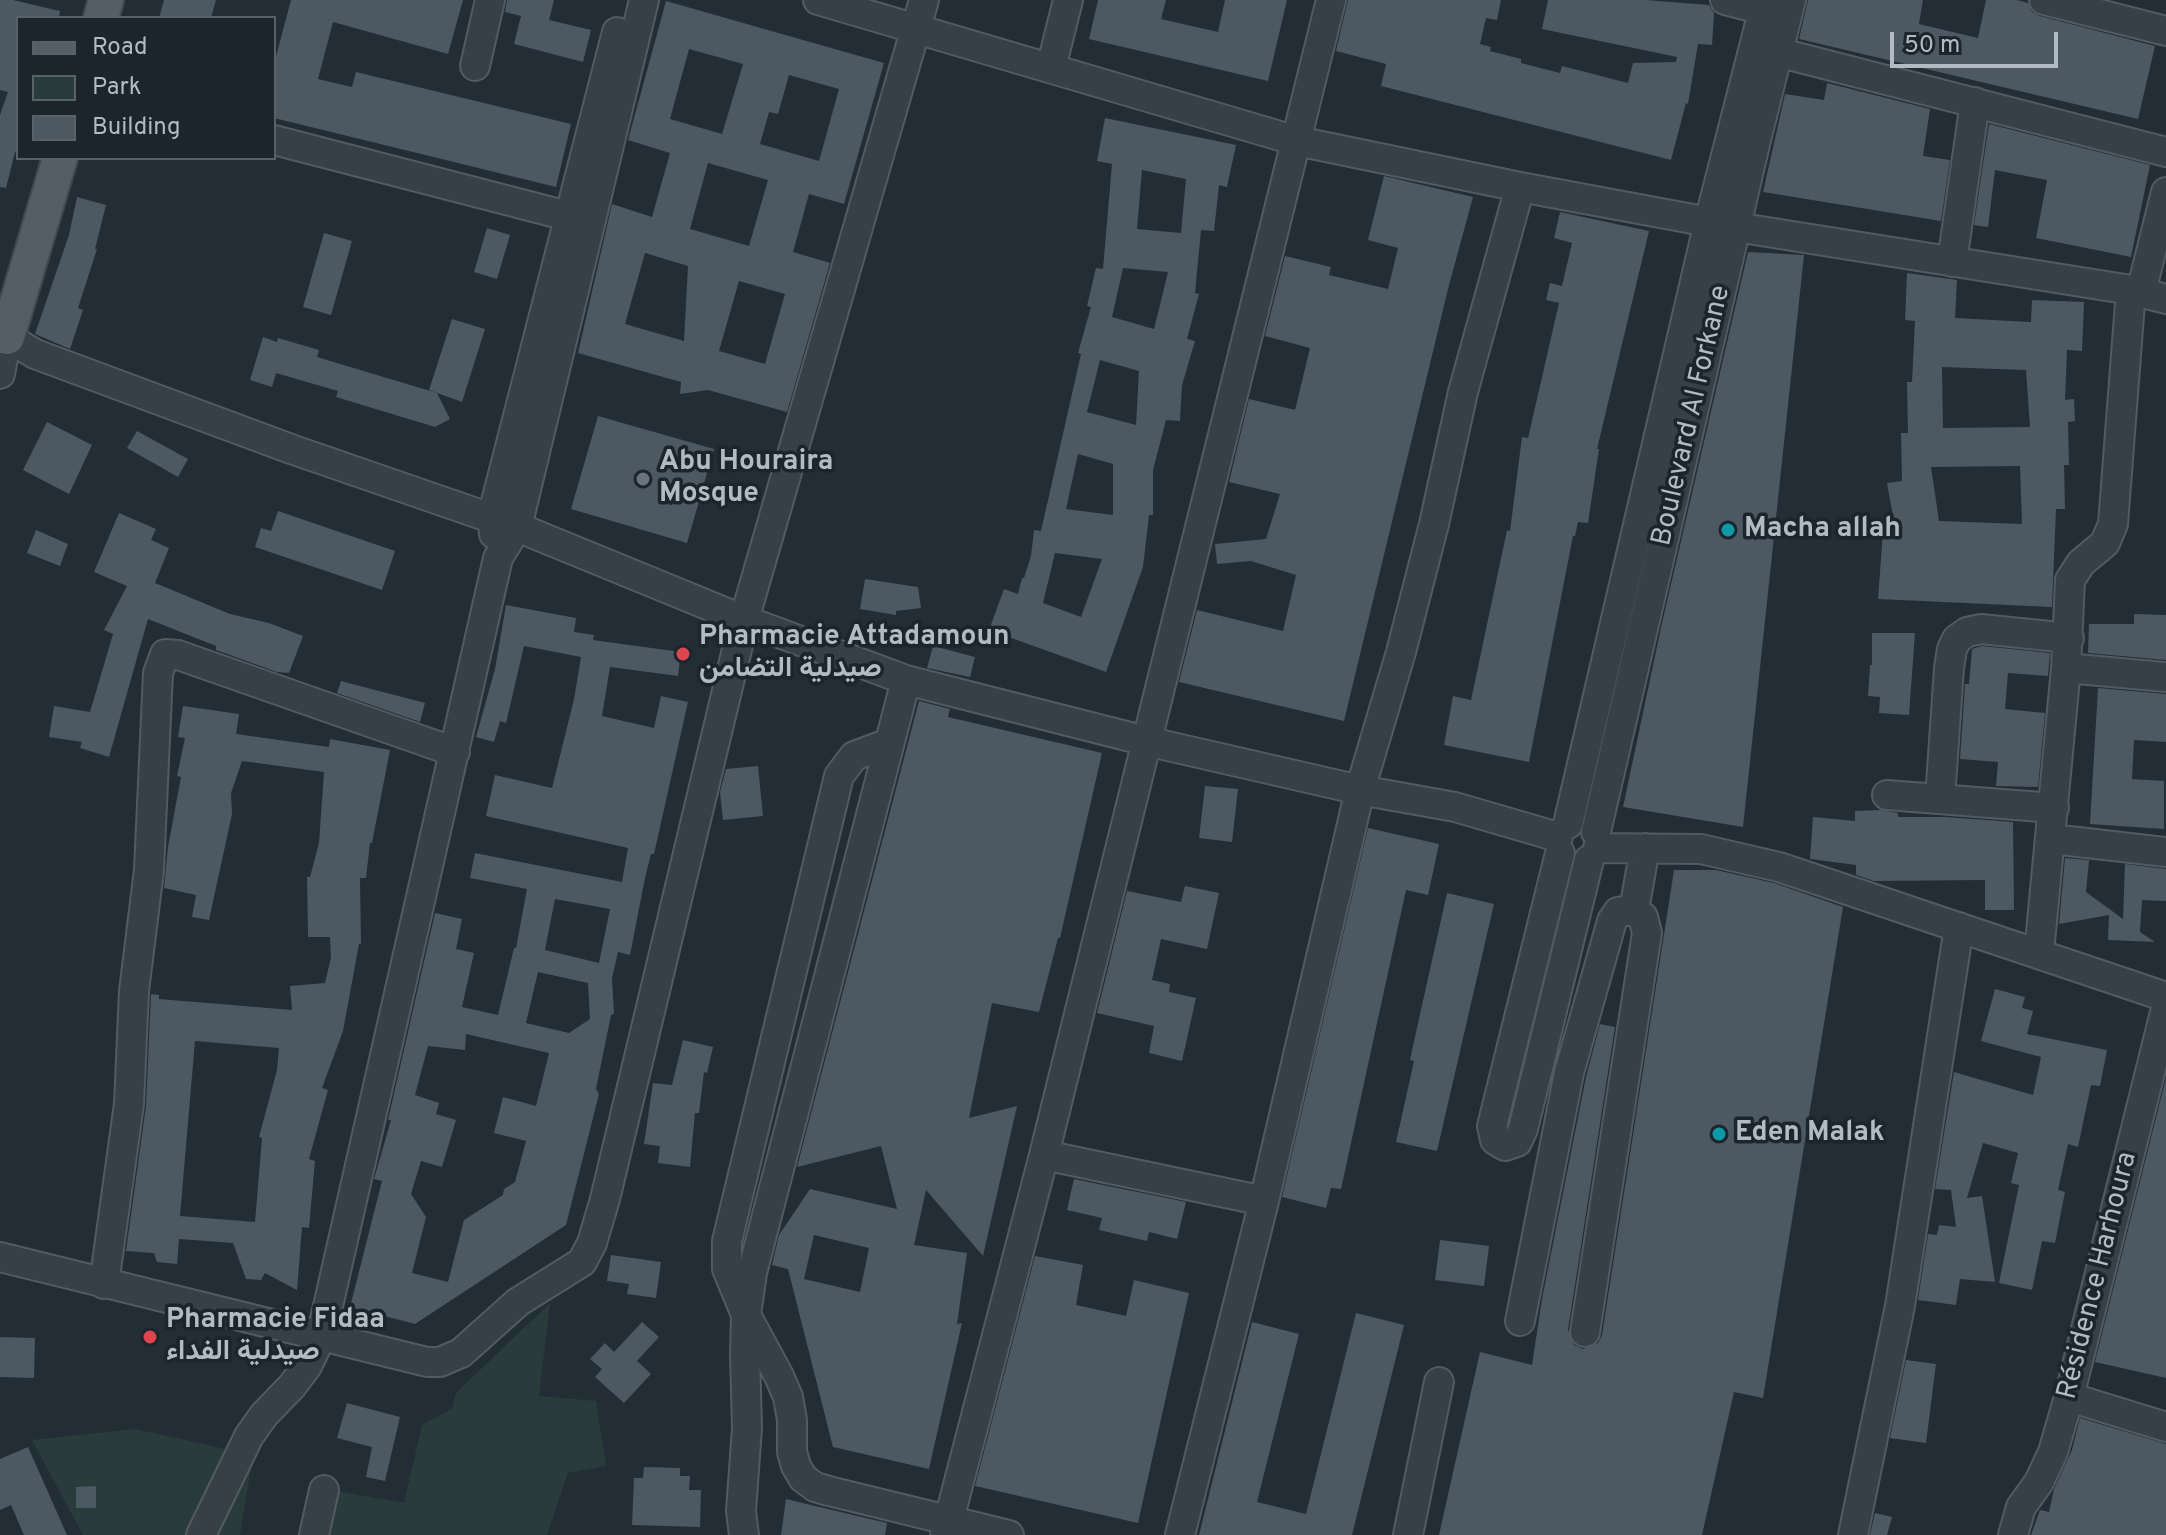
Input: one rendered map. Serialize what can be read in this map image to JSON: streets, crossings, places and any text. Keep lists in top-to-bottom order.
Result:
{
  "streets": {
    "street": ["Boulevard Al Forkane", "Résidence Harhoura"]
  },
  "places": [
    "Abu Houraira Mosque",
    "Macha allah",
    "Pharmacie Attadamoun صيدلية التضامن",
    "Eden Malak",
    "Pharmacie Fidaa صيدلية الفداء"
  ],
  "legend": ["Road", "Park", "Building"],
  "scale_bar": "50 m"
}
